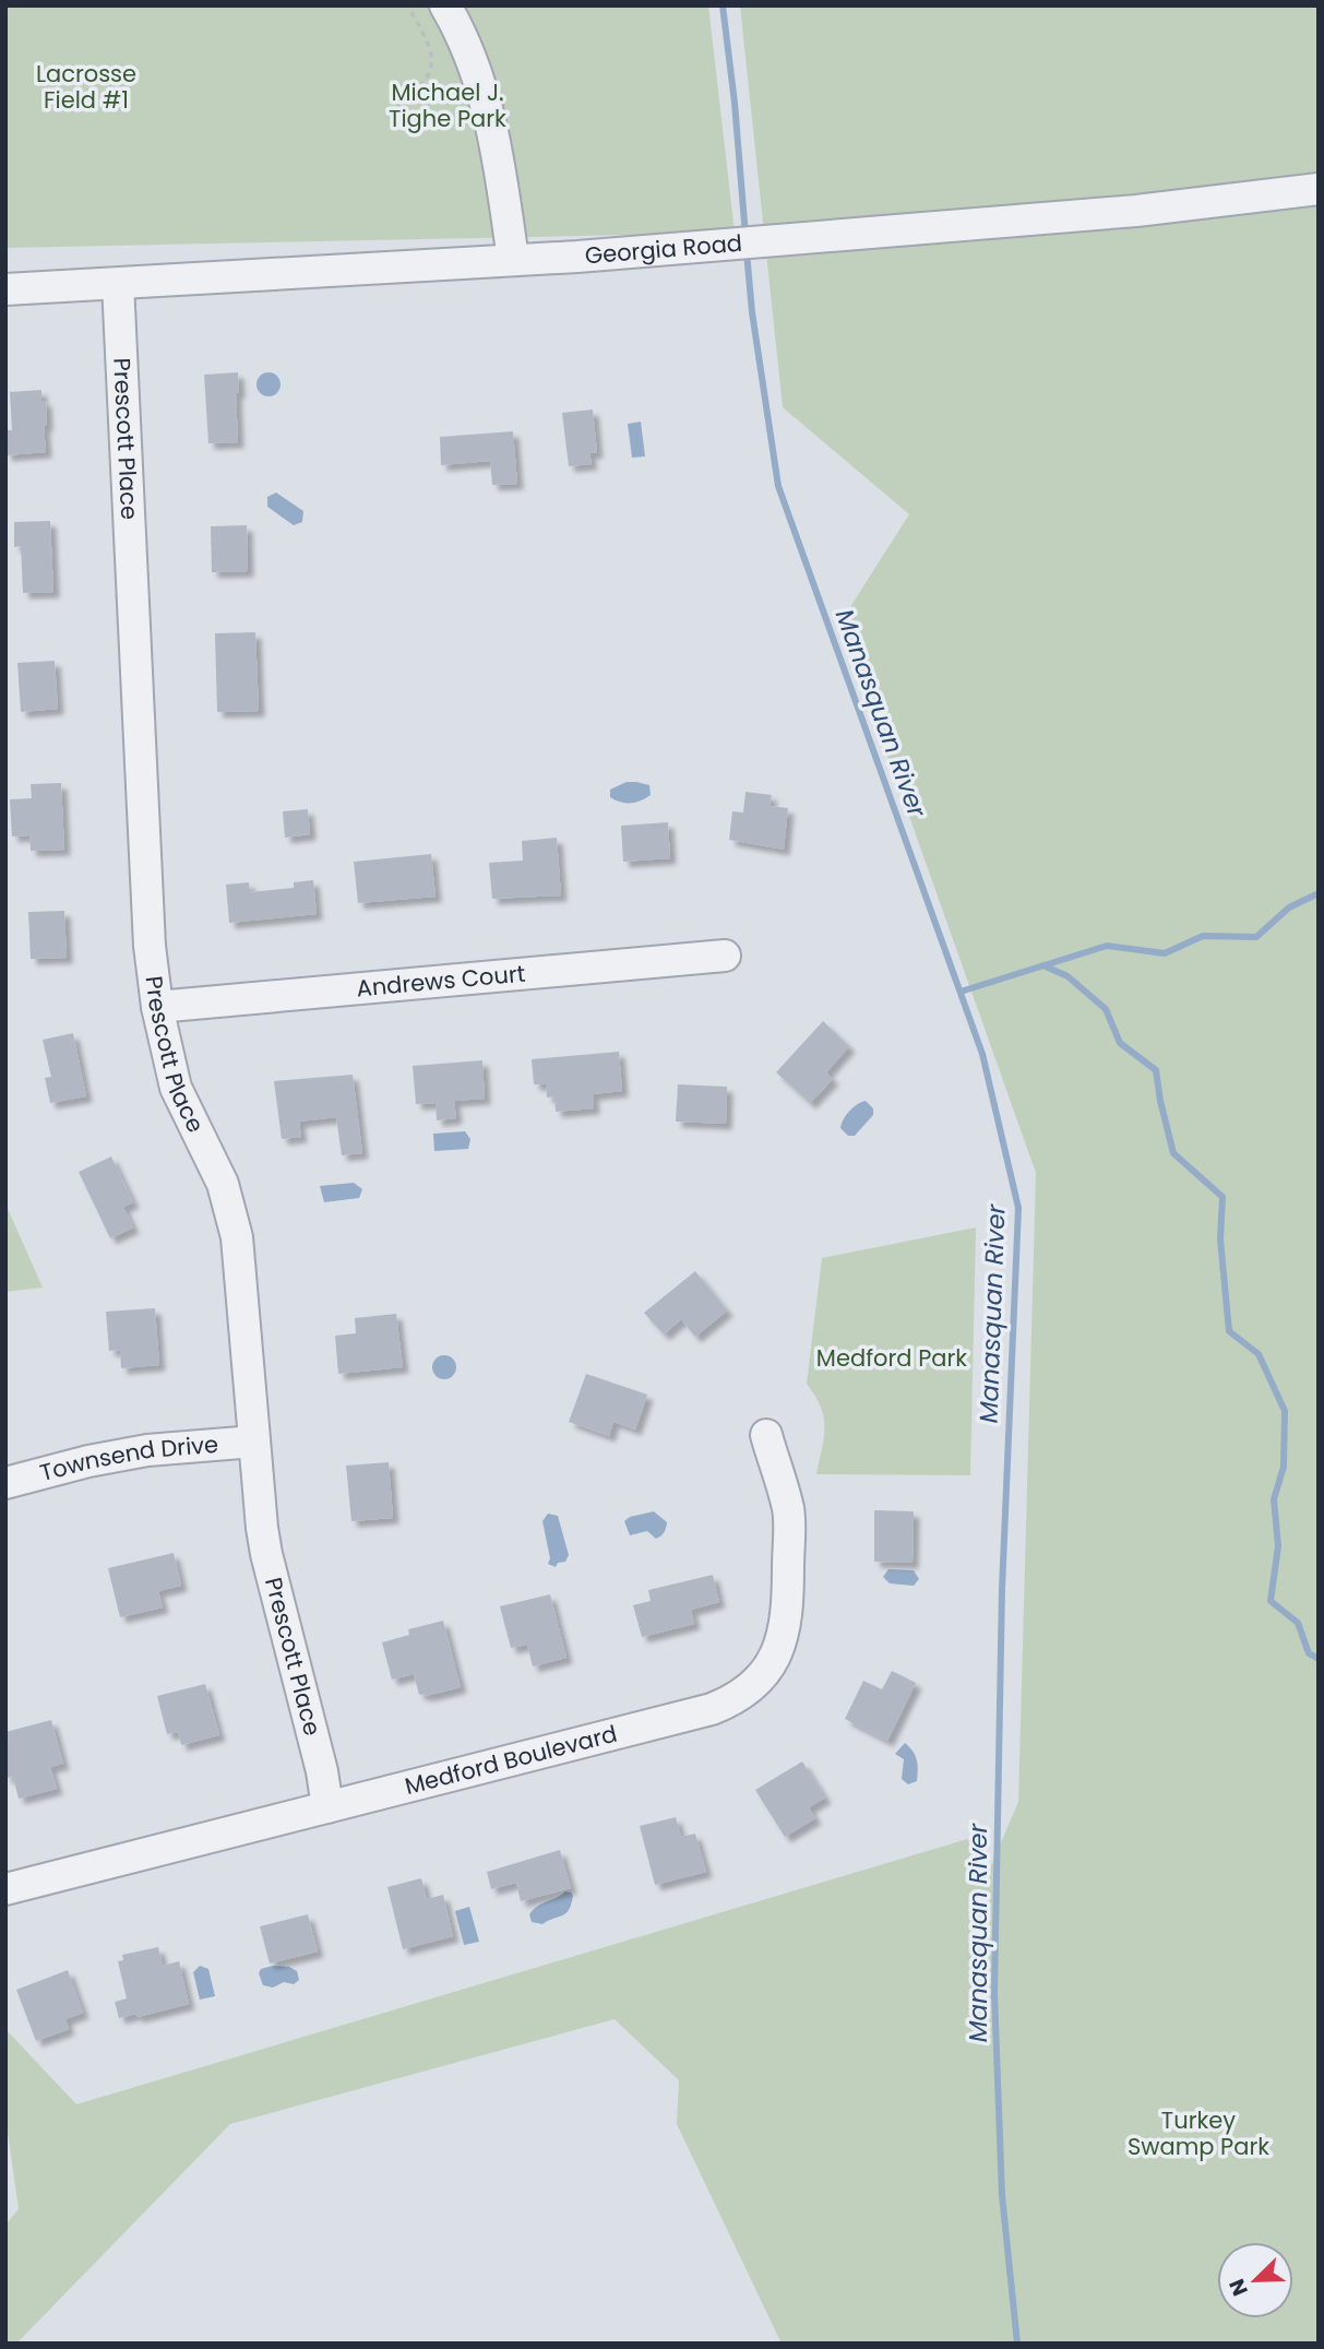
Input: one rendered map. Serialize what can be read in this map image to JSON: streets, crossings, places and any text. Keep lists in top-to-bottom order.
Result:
{
  "streets": {
    "street": [
      "Georgia Road",
      "Prescott Place",
      "Andrews Court",
      "Townsend Drive",
      "Medford Boulevard"
    ]
  },
  "crossings": [
    ["Georgia Road", "Prescott Place"],
    ["Prescott Place", "Andrews Court"],
    ["Prescott Place", "Townsend Drive"],
    ["Prescott Place", "Medford Boulevard"]
  ],
  "water": ["Manasquan River"],
  "parks": [
    "Lacrosse Field #1",
    "Michael J. Tighe Park",
    "Medford Park",
    "Turkey Swamp Park"
  ],
  "north": "bottom left"
}
